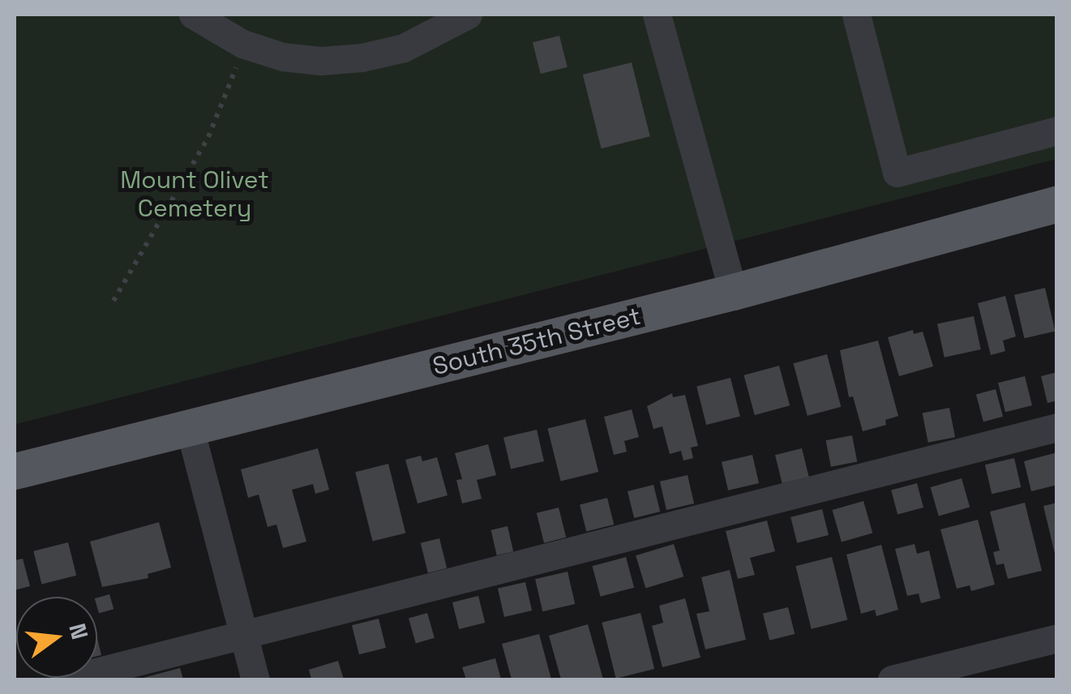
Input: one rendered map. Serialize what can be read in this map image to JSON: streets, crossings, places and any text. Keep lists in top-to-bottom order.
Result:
{
  "streets": {
    "main road": ["South 35th Street"]
  },
  "parks": ["Mount Olivet Cemetery"],
  "north": "right"
}
